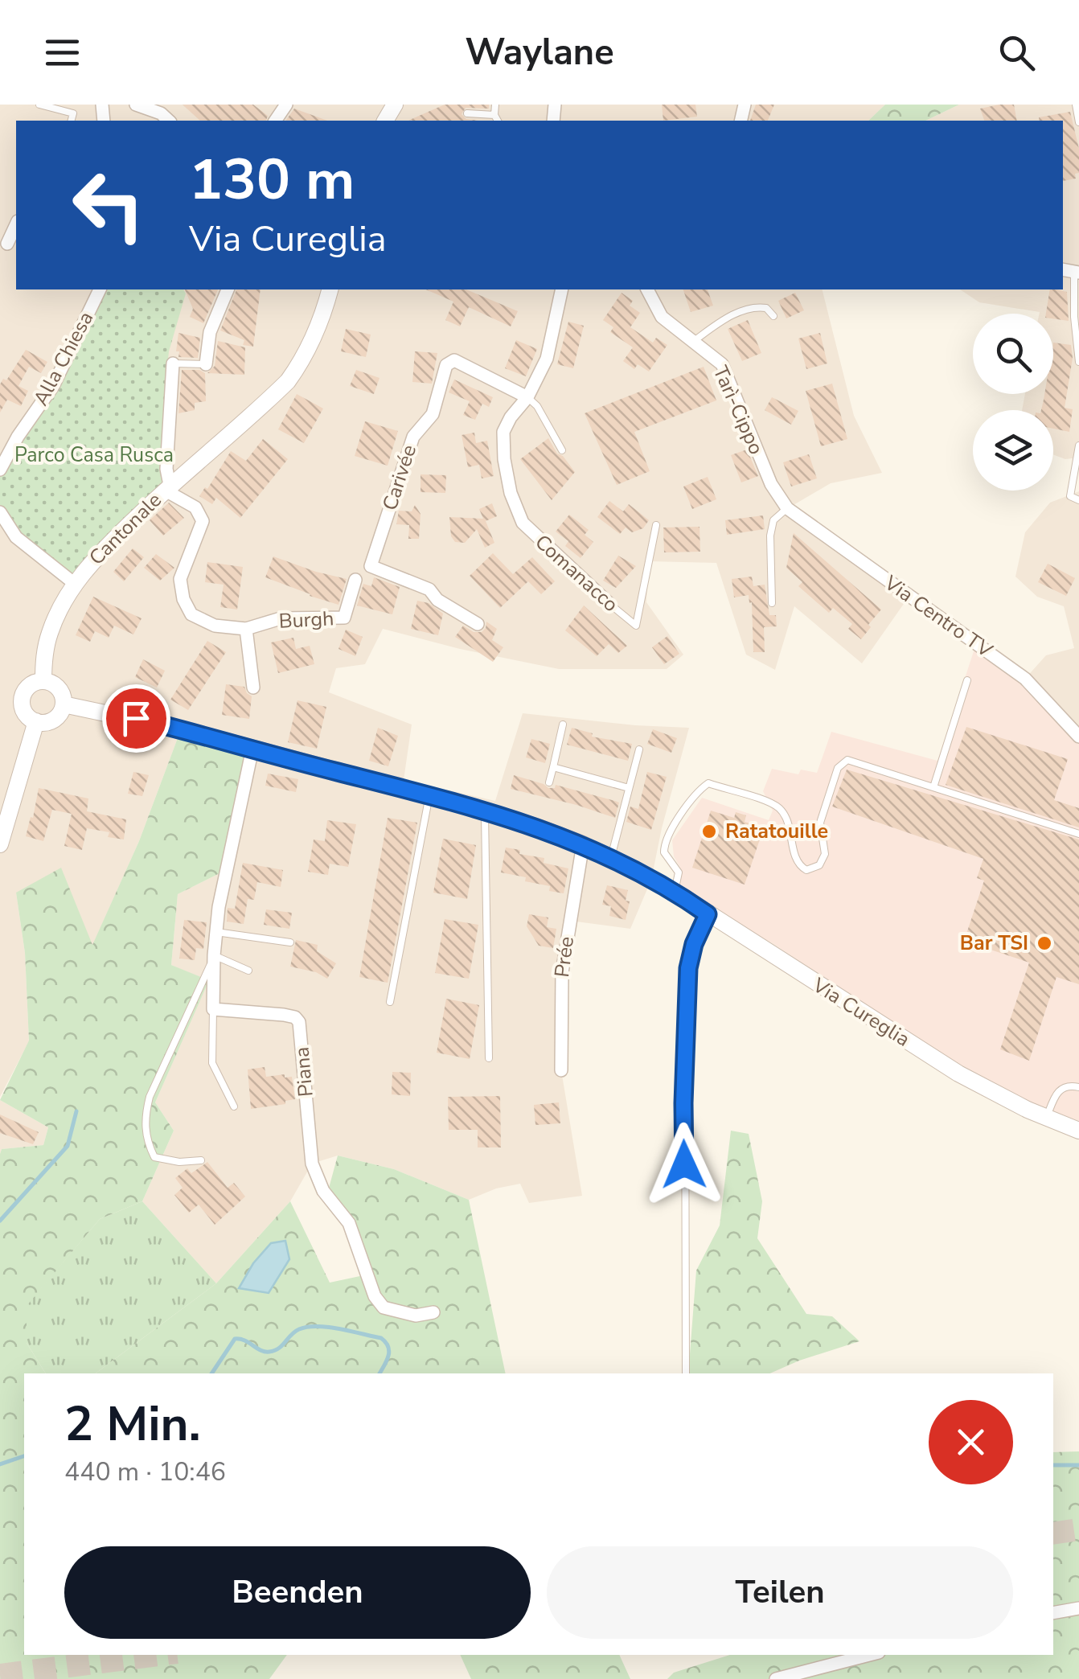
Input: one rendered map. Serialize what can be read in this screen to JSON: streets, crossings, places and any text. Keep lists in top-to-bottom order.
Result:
{
  "streets": {
    "street": [
      "Alla Chiesa",
      "Tarì-Cippo",
      "Carivée",
      "Cantonale",
      "Comanacco",
      "Via Centro TV",
      "Burgh",
      "Prée",
      "Via Cureglia",
      "Piana"
    ]
  },
  "crossings": [
    ["Tarì-Cippo", "Via Centro TV"],
    ["Carivée", "Comanacco"],
    ["Cantonale", "Burgh"],
    ["Cantonale", "Via Cureglia"],
    ["Prée", "Via Cureglia"]
  ],
  "parks": ["Parco Casa Rusca"],
  "places": ["Ratatouille", "Bar TSI"],
  "page": {
    "header": "Waylane",
    "turn": ["130 m", "Via Cureglia"],
    "heading": ["2 Min.", "440 m · 10:46"],
    "buttons": ["Beenden", "Teilen"]
  }
}
